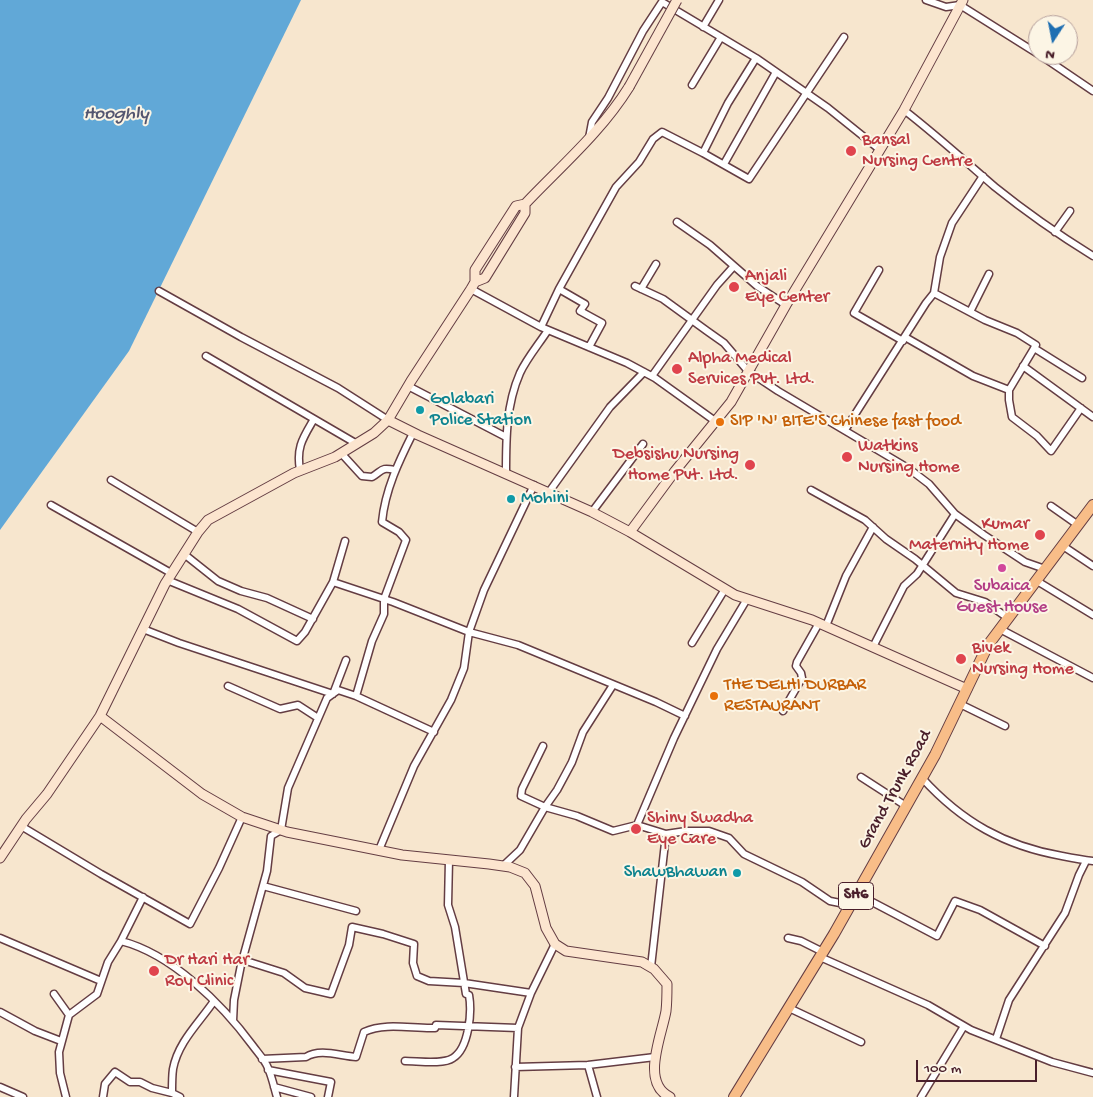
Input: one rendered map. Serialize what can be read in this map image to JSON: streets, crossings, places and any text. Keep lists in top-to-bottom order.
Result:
{
  "streets": {
    "main road": ["Grand Trunk Road", "SH6"]
  },
  "water": ["Hooghly"],
  "places": [
    "Bansal Nursing Centre",
    "Anjali Eye Center",
    "Alpha Medical Services Pvt. Ltd.",
    "Golabari Police Station",
    "SIP 'N' BITE'S Chinese fast food",
    "Watkins Nursing Home",
    "Debsishu Nursing Home Pvt. Ltd.",
    "Mohini",
    "Kumar Maternity Home",
    "Subaica Guest House",
    "Bivek Nursing Home",
    "THE DELHI DURBAR RESTAURANT",
    "Shiny Swadha Eye Care",
    "ShawBhawan",
    "Dr Hari Har Roy Clinic"
  ],
  "scale_bar": "100 m",
  "north": "bottom"
}
